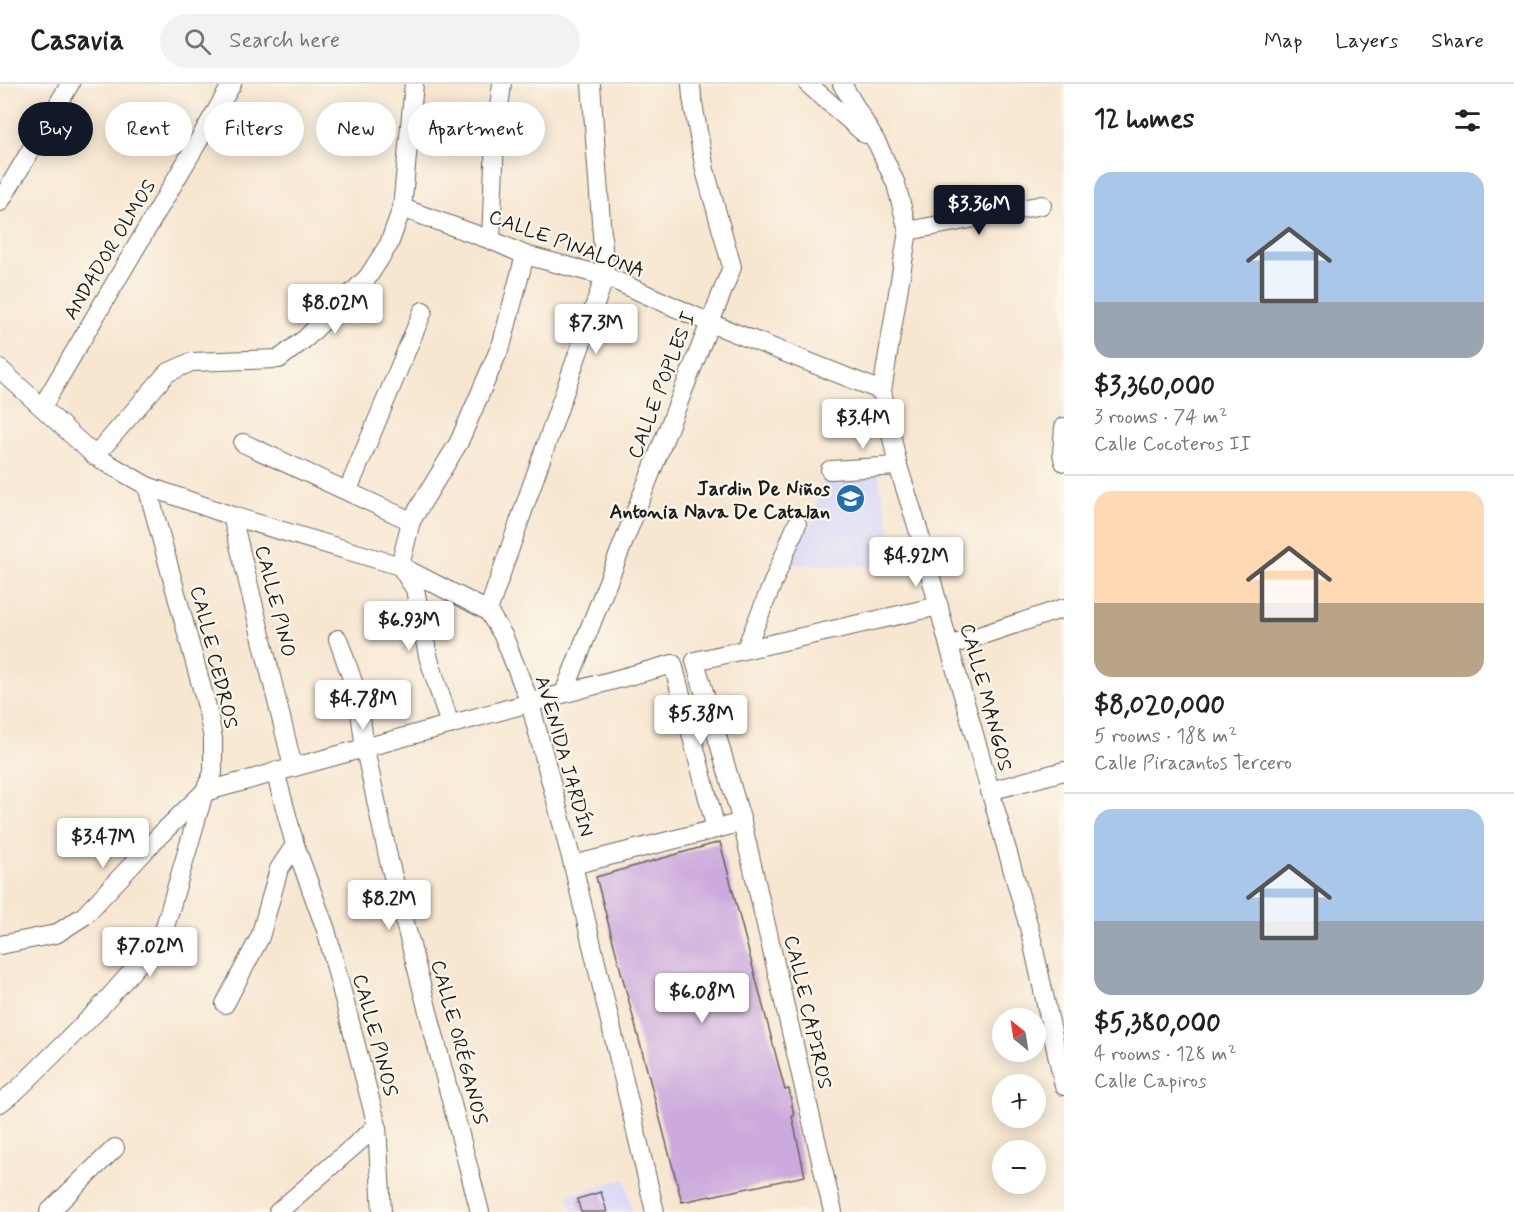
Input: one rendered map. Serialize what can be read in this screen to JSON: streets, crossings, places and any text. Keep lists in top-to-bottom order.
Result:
{
  "streets": {
    "street": [
      "CALLE PINALONA",
      "ANDADOR OLMOS",
      "CALLE POPLES I",
      "CALLE PINO",
      "CALLE CEDROS",
      "CALLE MANGOS",
      "AVENIDA JARDÍN",
      "CALLE CAPIROS",
      "CALLE PINOS",
      "CALLE ORÉGANOS"
    ]
  },
  "crossings": [
    ["CALLE PINALONA", "CALLE POPLES I"],
    ["CALLE PINALONA", "CALLE MANGOS"]
  ],
  "places": {
    "school or university": ["Jardin De Niños Antonia Nava De Catalan"]
  },
  "north": "top left",
  "page": {
    "header": "Casavia",
    "search": "Search here",
    "nav": ["Map", "Layers", "Share"],
    "heading": "12 homes",
    "chip": [
      "Buy",
      "Rent",
      "Filters",
      "New",
      "Apartment"
    ],
    "list": [
      {
        "name": "$3,360,000",
        "note": "3 rooms · 74 m² · Calle Cocoteros II"
      },
      {
        "name": "$8,020,000",
        "note": "5 rooms · 188 m² · Calle Piracantos Tercero"
      },
      {
        "name": "$5,380,000",
        "note": "4 rooms · 128 m² · Calle Capiros"
      }
    ],
    "price": [
      "$3.36M",
      "$8.02M",
      "$7.3M",
      "$3.4M",
      "$4.92M",
      "$6.93M",
      "$4.78M",
      "$5.38M",
      "$3.47M",
      "$8.2M",
      "$7.02M",
      "$6.08M"
    ],
    "map_buttons": ["+", "−"]
  }
}
